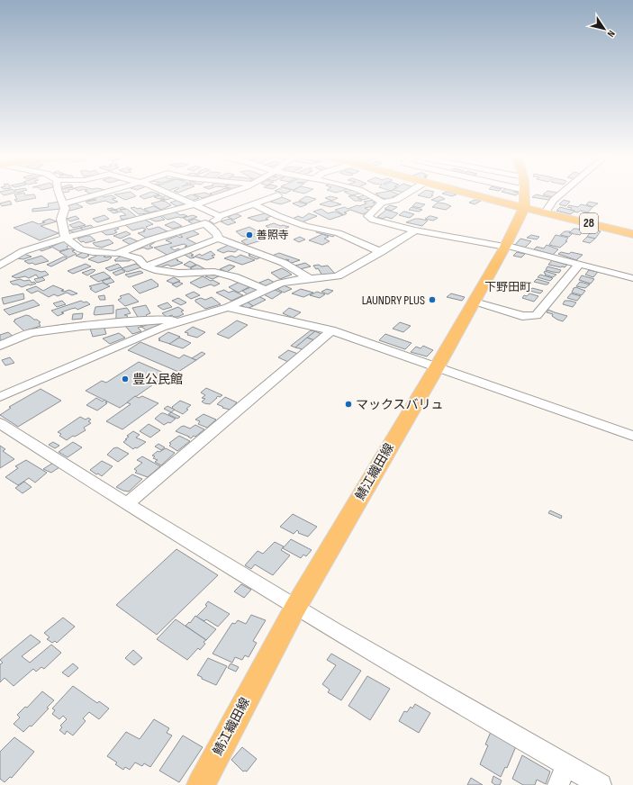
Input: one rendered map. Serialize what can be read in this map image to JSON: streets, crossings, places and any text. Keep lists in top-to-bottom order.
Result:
{
  "streets": {
    "main road": ["28", "鯖江織田線"]
  },
  "crossings": [
    ["28", "鯖江織田線"]
  ],
  "districts": ["下野田町"],
  "places": [
    "善照寺",
    "LAUNDRY PLUS",
    "豊公民館",
    "マックスバリュ"
  ],
  "north": "bottom right"
}
